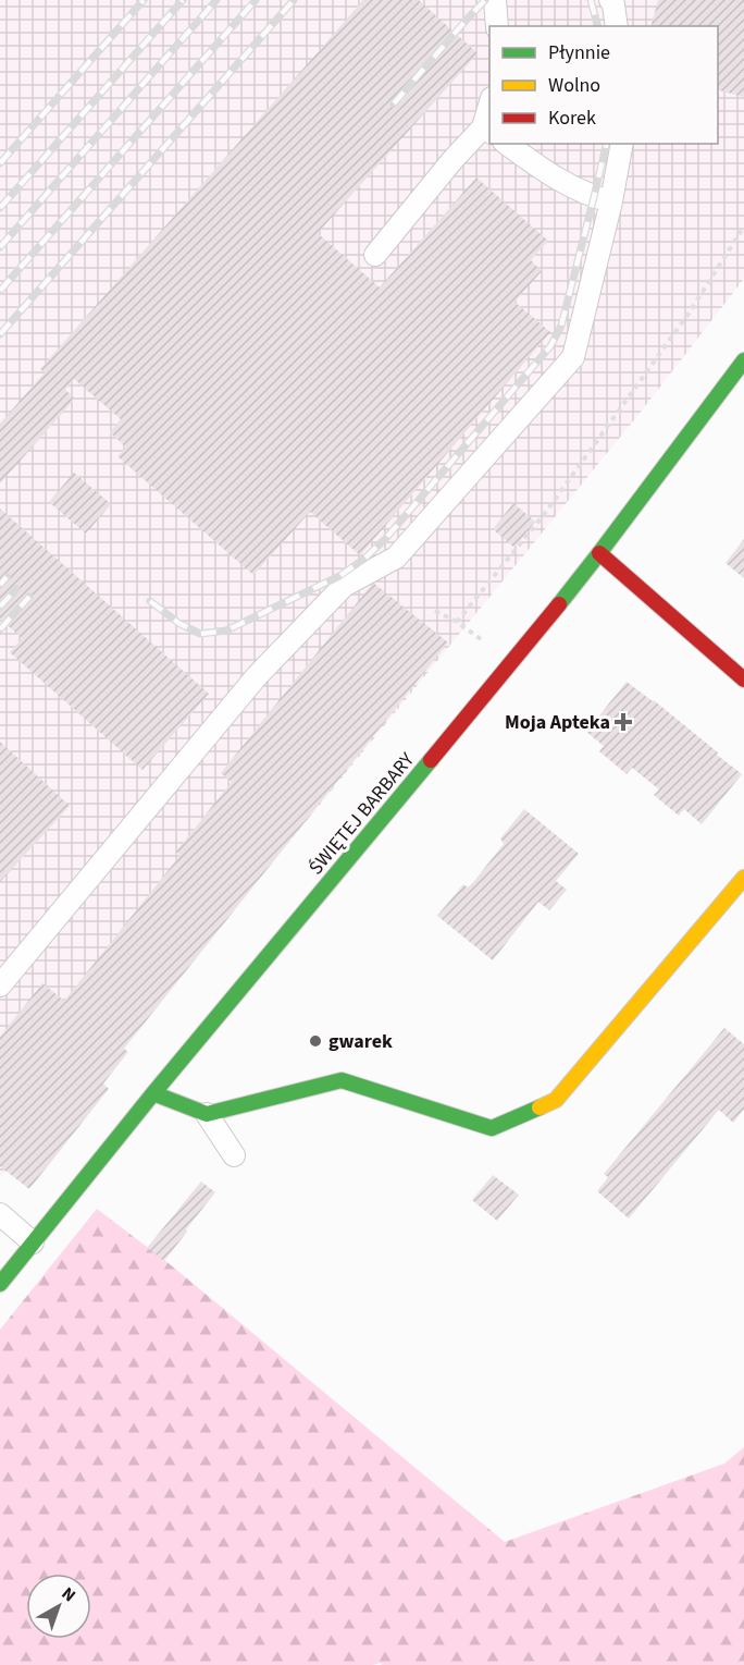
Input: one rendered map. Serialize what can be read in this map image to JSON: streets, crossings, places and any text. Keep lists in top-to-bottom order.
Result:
{
  "streets": {
    "street": ["ŚWIĘTEJ BARBARY"]
  },
  "places": {
    "health": ["Moja Apteka"],
    "other": ["gwarek"]
  },
  "legend": ["Płynnie", "Wolno", "Korek"],
  "north": "top right"
}
